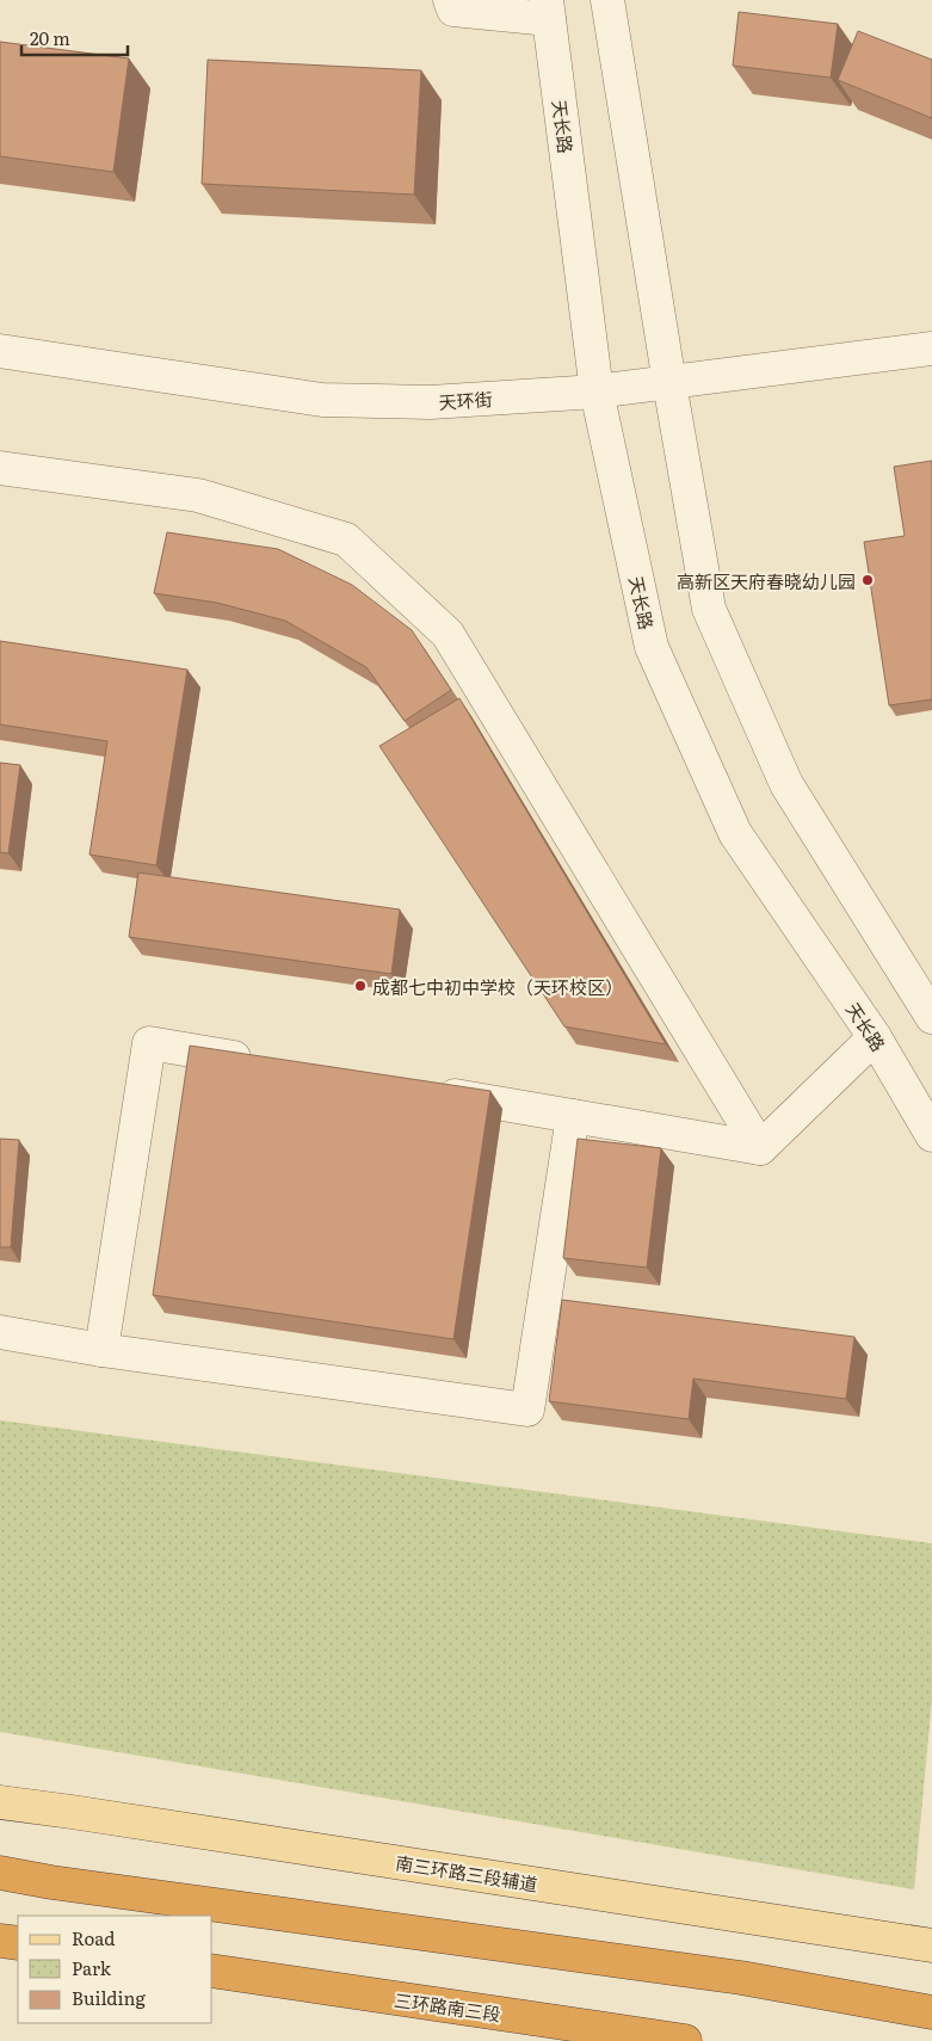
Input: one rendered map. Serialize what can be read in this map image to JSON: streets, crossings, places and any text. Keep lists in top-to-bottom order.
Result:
{
  "streets": {
    "highway": ["三环路南三段"],
    "main road": ["南三环路三段辅道"],
    "street": ["天长路", "天环街"]
  },
  "crossings": [
    ["天长路", "天环街"]
  ],
  "places": ["高新区天府春晓幼儿园", "成都七中初中学校（天环校区）"],
  "legend": ["Road", "Park", "Building"],
  "scale_bar": "20 m"
}
